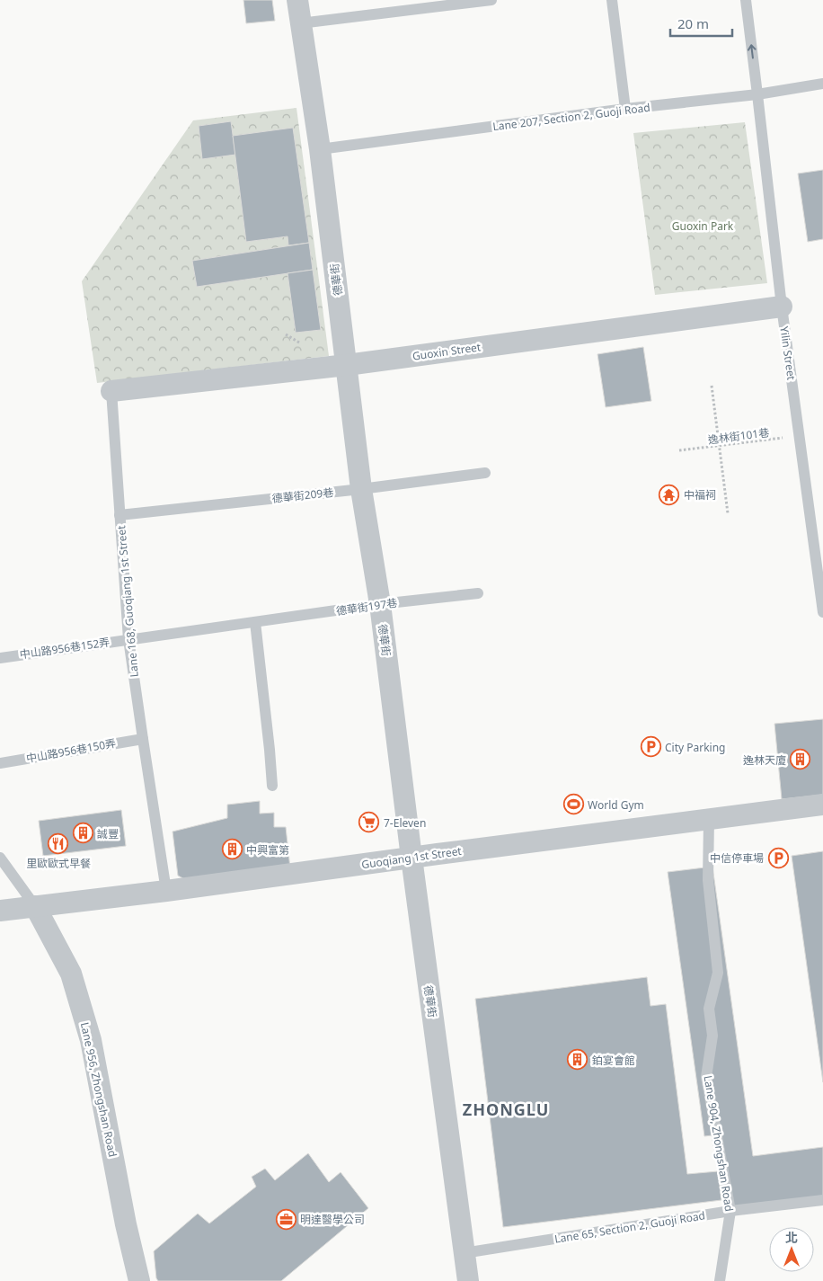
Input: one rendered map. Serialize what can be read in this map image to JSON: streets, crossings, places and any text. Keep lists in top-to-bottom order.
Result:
{
  "streets": {
    "street": [
      "德華街",
      "Guoxin Street",
      "Guoqiang 1st Street",
      "Lane 956, Zhongshan Road"
    ],
    "lane": [
      "Lane 207, Section 2, Guoji Road",
      "Yilin Street",
      "德華街209巷",
      "Lane 168, Guoqiang 1st Street",
      "德華街197巷",
      "中山路956巷152弄",
      "中山路956巷150弄",
      "Lane 904, Zhongshan Road",
      "Lane 65, Section 2, Guoji Road"
    ],
    "path": ["逸林街101巷"]
  },
  "crossings": [
    ["Lane 207, Section 2, Guoji Road", "德華街"],
    ["Lane 207, Section 2, Guoji Road", "Yilin Street"],
    ["德華街", "Guoxin Street"],
    ["德華街", "德華街209巷"],
    ["德華街", "德華街197巷"],
    ["德華街", "Guoqiang 1st Street"],
    ["德華街", "Lane 65, Section 2, Guoji Road"],
    ["Guoxin Street", "Yilin Street"],
    ["Guoxin Street", "Lane 168, Guoqiang 1st Street"],
    ["Yilin Street", "逸林街101巷"],
    ["德華街209巷", "Lane 168, Guoqiang 1st Street"],
    ["Lane 168, Guoqiang 1st Street", "德華街197巷"],
    ["Lane 168, Guoqiang 1st Street", "中山路956巷152弄"],
    ["Lane 168, Guoqiang 1st Street", "中山路956巷150弄"],
    ["Lane 168, Guoqiang 1st Street", "Guoqiang 1st Street"],
    ["德華街197巷", "中山路956巷152弄"],
    ["Guoqiang 1st Street", "Lane 956, Zhongshan Road"],
    ["Guoqiang 1st Street", "Lane 904, Zhongshan Road"],
    ["Lane 904, Zhongshan Road", "Lane 65, Section 2, Guoji Road"]
  ],
  "districts": ["ZHONGLU"],
  "parks": ["Guoxin Park"],
  "places": {
    "temple": ["中福祠"],
    "parking": ["City Parking", "中信停車場"],
    "building": [
      "逸林天廈",
      "誠豐",
      "中興富第",
      "鉑宴會館"
    ],
    "sports": ["World Gym"],
    "supermarket": ["7-Eleven"],
    "restaurant": ["里歐歐式早餐"],
    "office": ["明達醫學公司"]
  },
  "scale_bar": "20 m",
  "north": "top"
}
